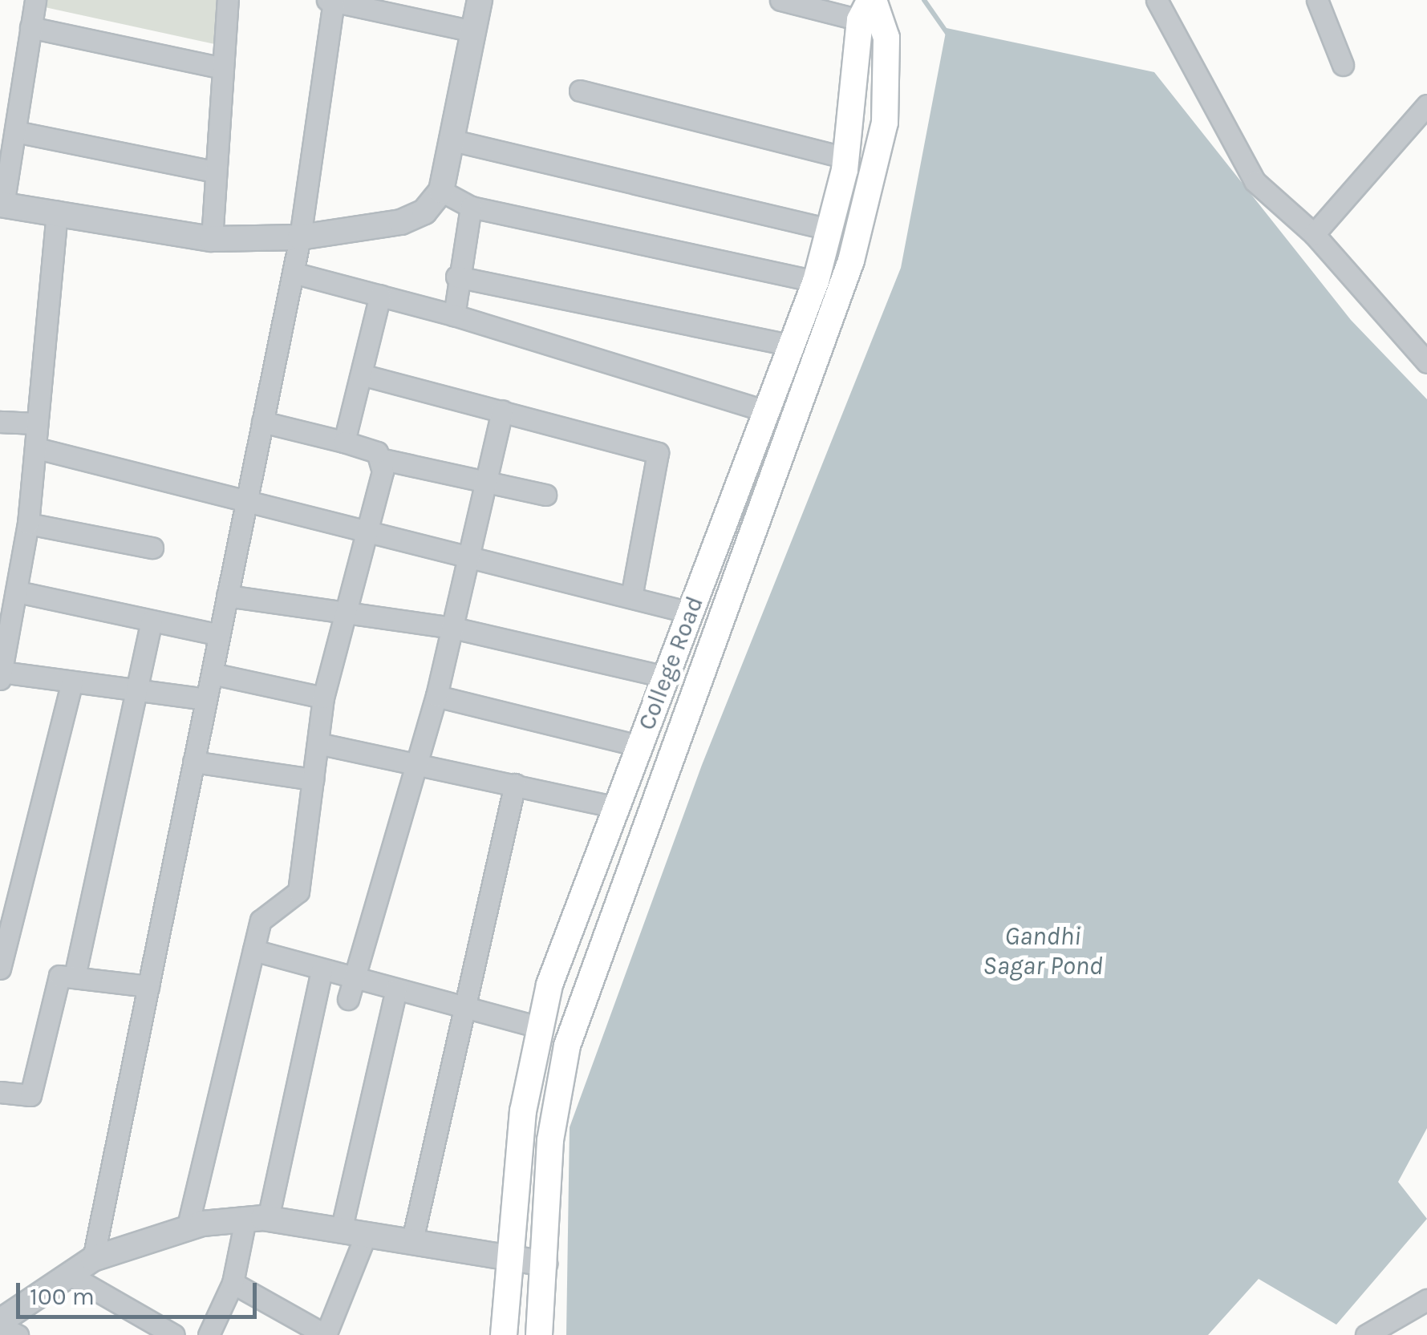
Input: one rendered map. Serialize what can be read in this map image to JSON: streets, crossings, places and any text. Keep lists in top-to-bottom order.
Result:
{
  "streets": {
    "main road": ["College Road"]
  },
  "water": ["Gandhi Sagar Pond"],
  "scale_bar": "100 m"
}
